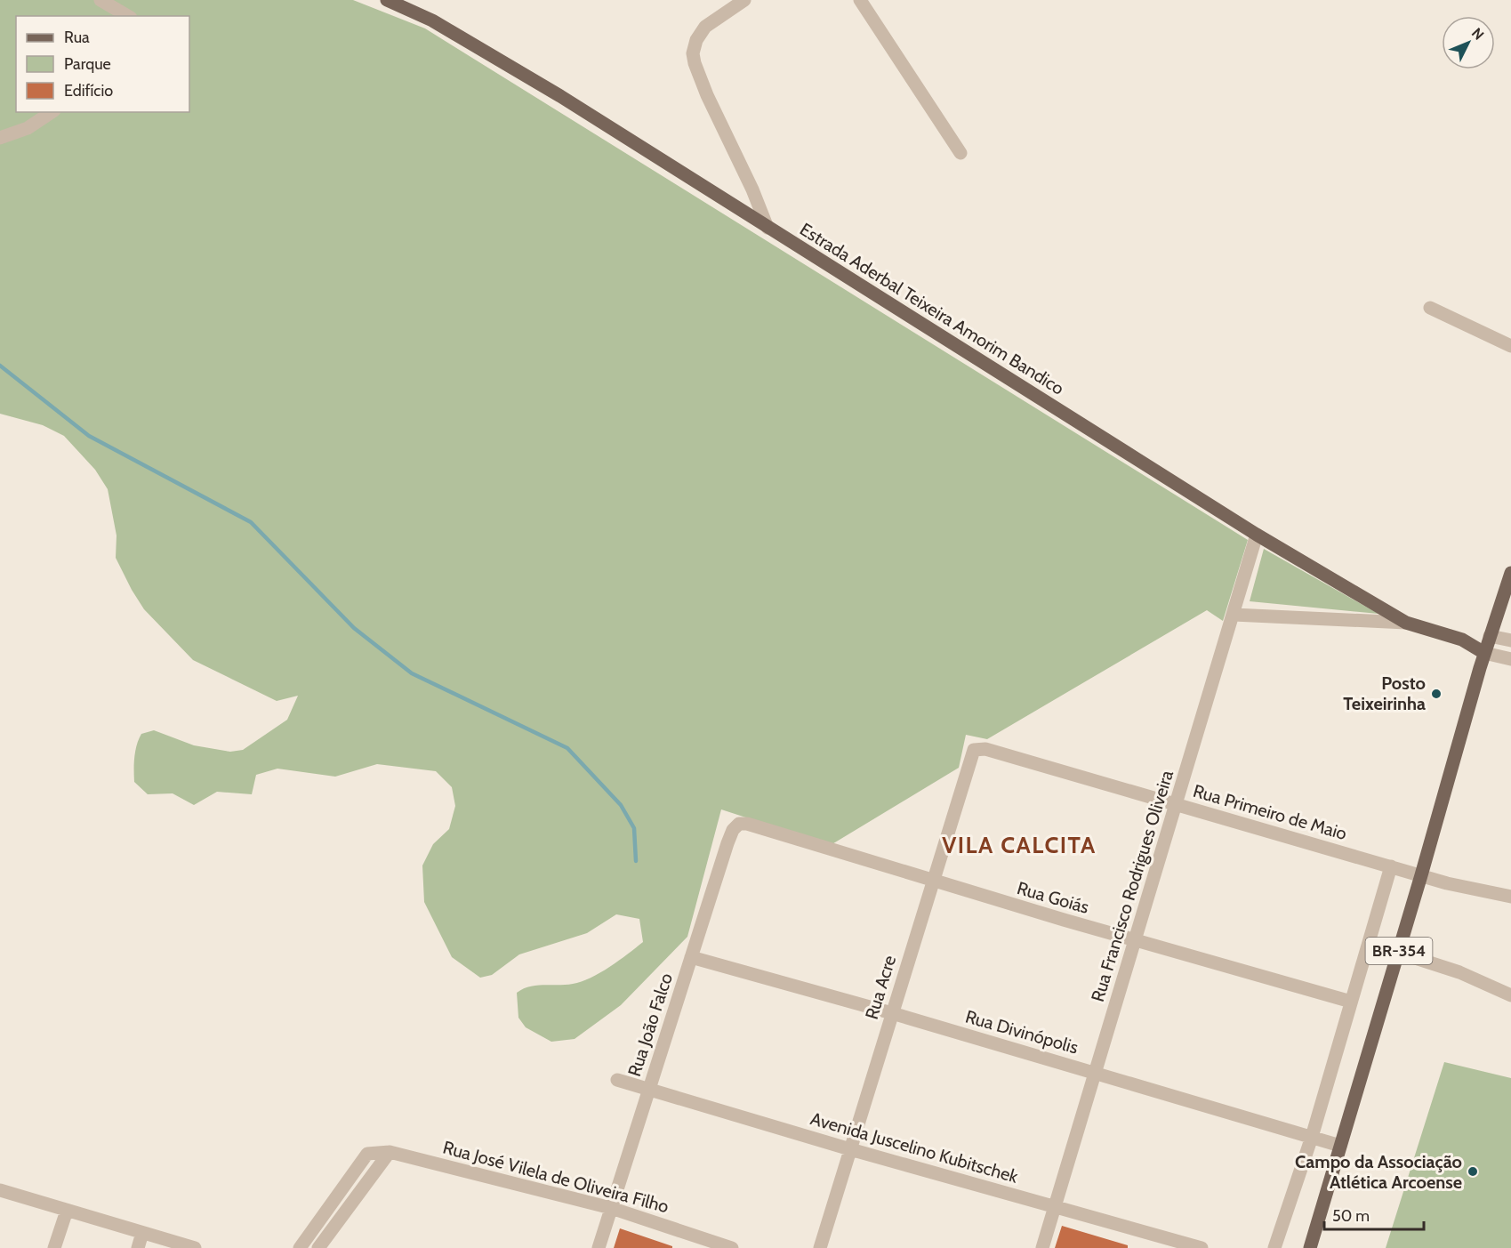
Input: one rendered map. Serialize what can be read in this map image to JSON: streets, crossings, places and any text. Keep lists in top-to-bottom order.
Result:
{
  "streets": {
    "main road": ["Estrada Aderbal Teixeira Amorim Bandico", "BR-354"],
    "street": [
      "Rua Primeiro de Maio",
      "Rua Francisco Rodrigues Oliveira",
      "Rua Goiás",
      "Rua Acre",
      "Rua João Falco",
      "Rua Divinópolis",
      "Avenida Juscelino Kubitschek",
      "Rua José Vilela de Oliveira Filho"
    ]
  },
  "crossings": [
    ["Estrada Aderbal Teixeira Amorim Bandico", "Rua Francisco Rodrigues Oliveira"],
    ["Estrada Aderbal Teixeira Amorim Bandico", "BR-354"],
    ["Rua Primeiro de Maio", "Rua Francisco Rodrigues Oliveira"],
    ["Rua Primeiro de Maio", "BR-354"],
    ["Rua Primeiro de Maio", "Rua Acre"],
    ["Rua Francisco Rodrigues Oliveira", "Rua Goiás"],
    ["Rua Francisco Rodrigues Oliveira", "Rua Divinópolis"],
    ["Rua Francisco Rodrigues Oliveira", "Avenida Juscelino Kubitschek"],
    ["Rua Goiás", "Rua Acre"],
    ["Rua Goiás", "Rua João Falco"],
    ["BR-354", "Rua Divinópolis"],
    ["Rua Acre", "Rua Divinópolis"],
    ["Rua Acre", "Avenida Juscelino Kubitschek"],
    ["Rua João Falco", "Rua Divinópolis"],
    ["Rua João Falco", "Avenida Juscelino Kubitschek"],
    ["Rua João Falco", "Rua José Vilela de Oliveira Filho"]
  ],
  "districts": ["VILA CALCITA"],
  "places": ["Posto Teixeirinha", "Campo da Associação Atlética Arcoense"],
  "legend": ["Rua", "Parque", "Edifício"],
  "scale_bar": "50 m",
  "north": "top right"
}
